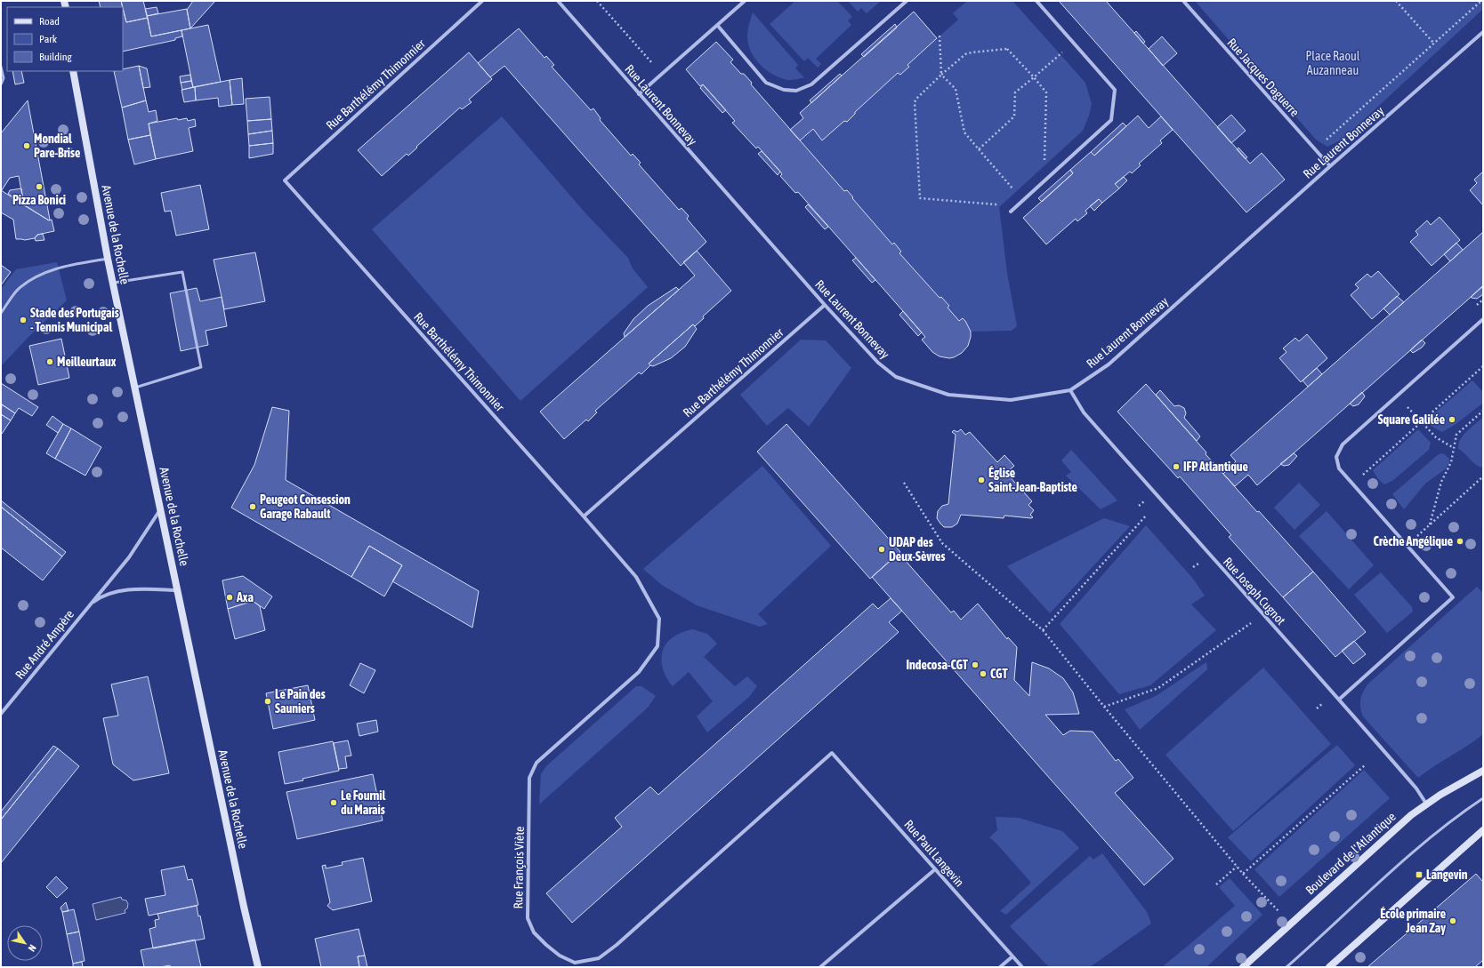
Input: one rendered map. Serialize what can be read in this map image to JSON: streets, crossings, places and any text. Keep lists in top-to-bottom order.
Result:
{
  "streets": {
    "main road": ["Avenue de la Rochelle", "Boulevard de l'Atlantique"],
    "street": [
      "Rue Jacques Daguerre",
      "Rue Barthélémy Thimonnier",
      "Rue Laurent Bonnevay",
      "Rue Joseph Cugnot",
      "Rue André Ampère",
      "Rue Paul Langevin",
      "Rue François Viète"
    ]
  },
  "crossings": [
    ["Rue Jacques Daguerre", "Rue Laurent Bonnevay"],
    ["Rue Barthélémy Thimonnier", "Rue Laurent Bonnevay"],
    ["Rue Barthélémy Thimonnier", "Rue François Viète"],
    ["Rue Laurent Bonnevay", "Rue Joseph Cugnot"],
    ["Avenue de la Rochelle", "Rue André Ampère"],
    ["Rue Joseph Cugnot", "Boulevard de l'Atlantique"],
    ["Rue Paul Langevin", "Rue François Viète"]
  ],
  "parks": ["Place Raoul Auzanneau"],
  "places": {
    "other": [
      "Mondial Pare-Brise",
      "Pizza Bonici",
      "Stade des Portugais - Tennis Municipal",
      "Meilleurtaux",
      "Square Galilée",
      "IFP Atlantique",
      "Église Saint-Jean-Baptiste",
      "Peugeot Consession Garage Rabault",
      "Crèche Angélique",
      "UDAP des Deux-Sèvres",
      "Axa",
      "Indecosa-CGT",
      "CGT",
      "Le Pain des Sauniers",
      "Le Fournil du Marais",
      "École primaire Jean Zay"
    ],
    "transit": ["Langevin"]
  },
  "legend": ["Road", "Park", "Building"],
  "north": "bottom right"
}
